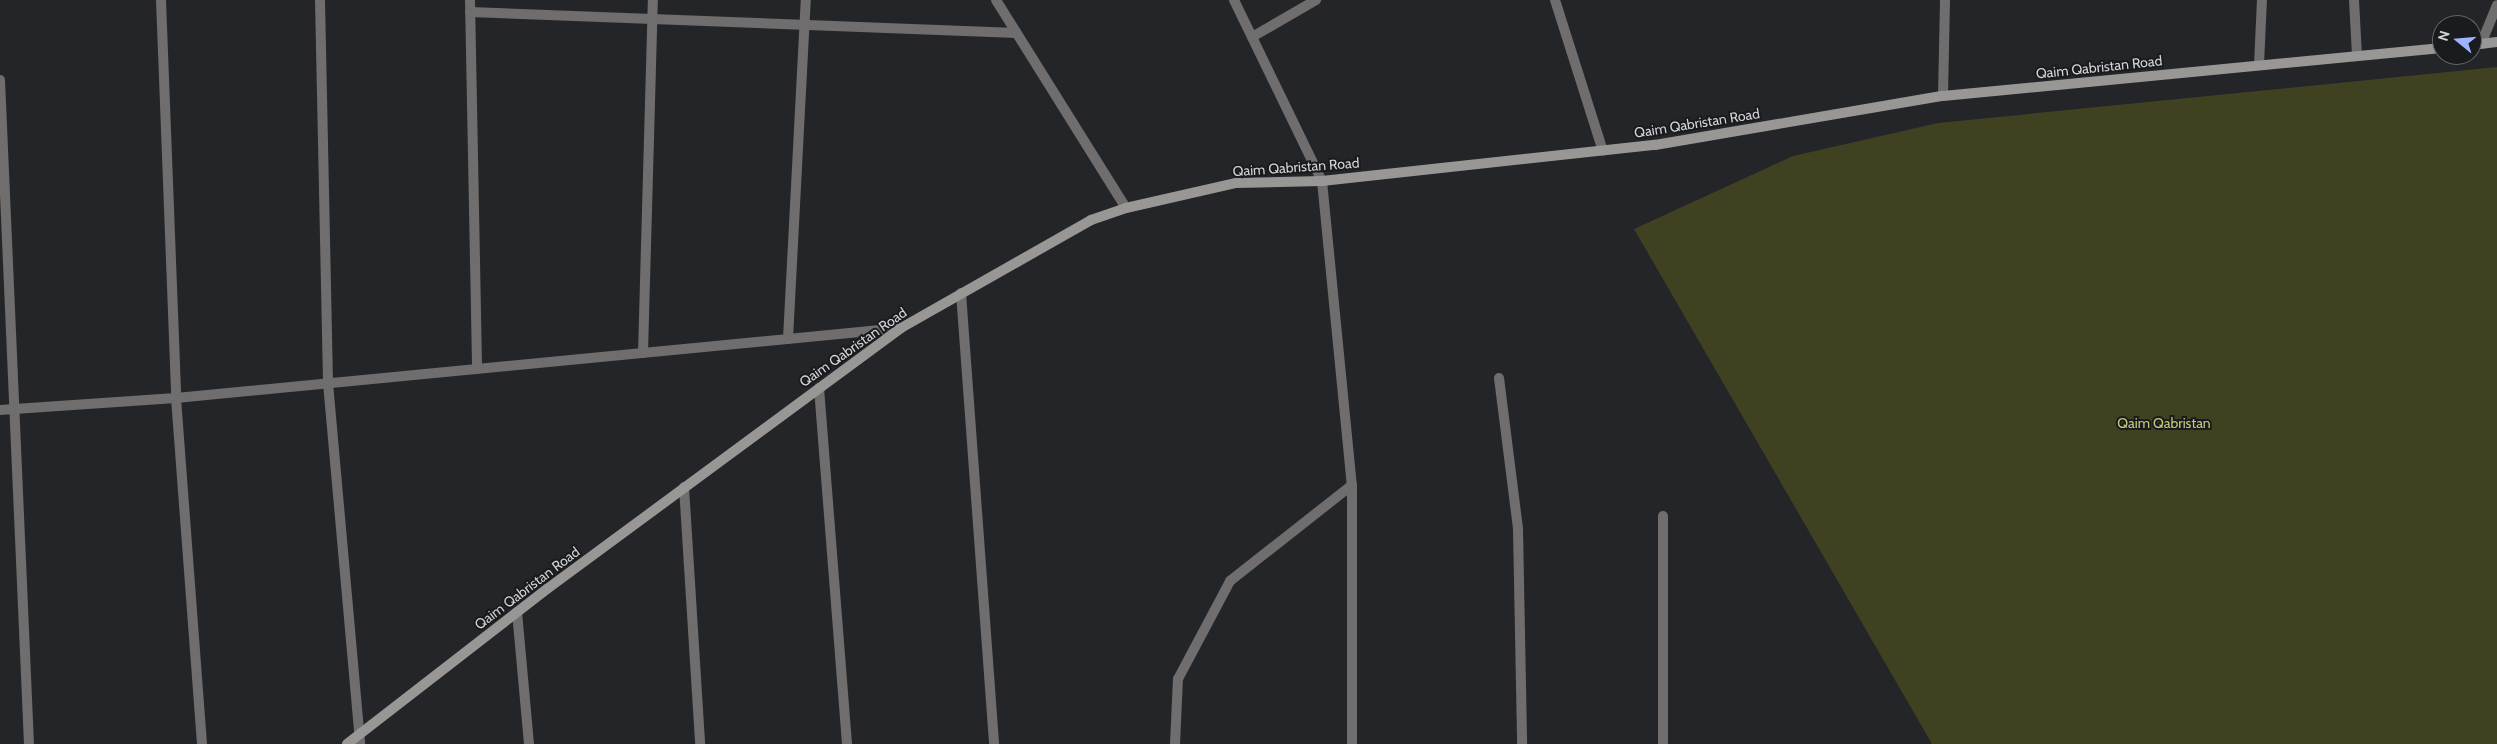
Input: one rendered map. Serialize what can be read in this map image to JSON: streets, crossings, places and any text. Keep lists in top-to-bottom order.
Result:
{
  "streets": {
    "street": ["Qaim Qabristan Road"]
  },
  "parks": ["Qaim Qabristan"],
  "north": "left"
}
